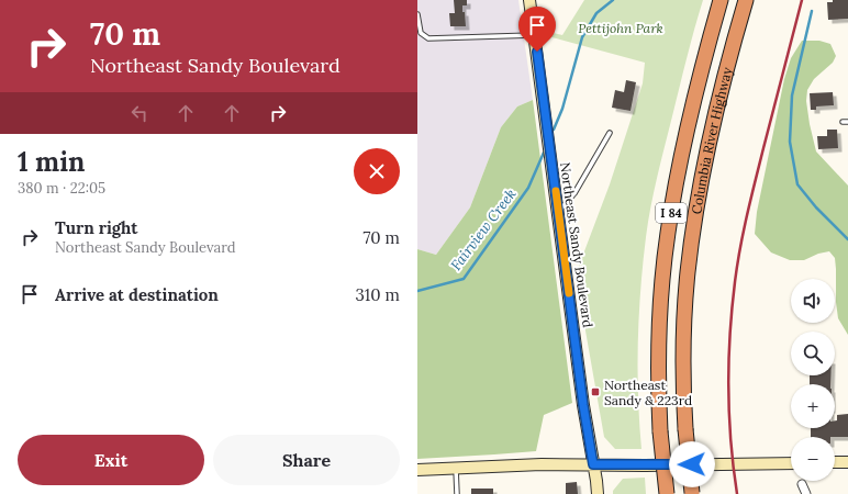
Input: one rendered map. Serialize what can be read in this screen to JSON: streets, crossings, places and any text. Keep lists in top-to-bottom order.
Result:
{
  "streets": {
    "highway": ["Columbia River Highway", "I 84"],
    "main road": ["Northeast Sandy Boulevard"]
  },
  "water": ["Fairview Creek"],
  "parks": ["Pettijohn Park"],
  "places": {
    "transit": ["Northeast Sandy & 223rd"]
  },
  "page": {
    "turn": ["70 m", "Northeast Sandy Boulevard"],
    "heading": ["1 min", "380 m · 22:05"],
    "list": [
      {
        "name": "Turn right",
        "note": "Northeast Sandy Boulevard",
        "value": "70 m"
      },
      {
        "name": "Arrive at destination",
        "value": "310 m"
      }
    ],
    "map_buttons": ["+", "−"],
    "buttons": ["Exit", "Share"]
  }
}
